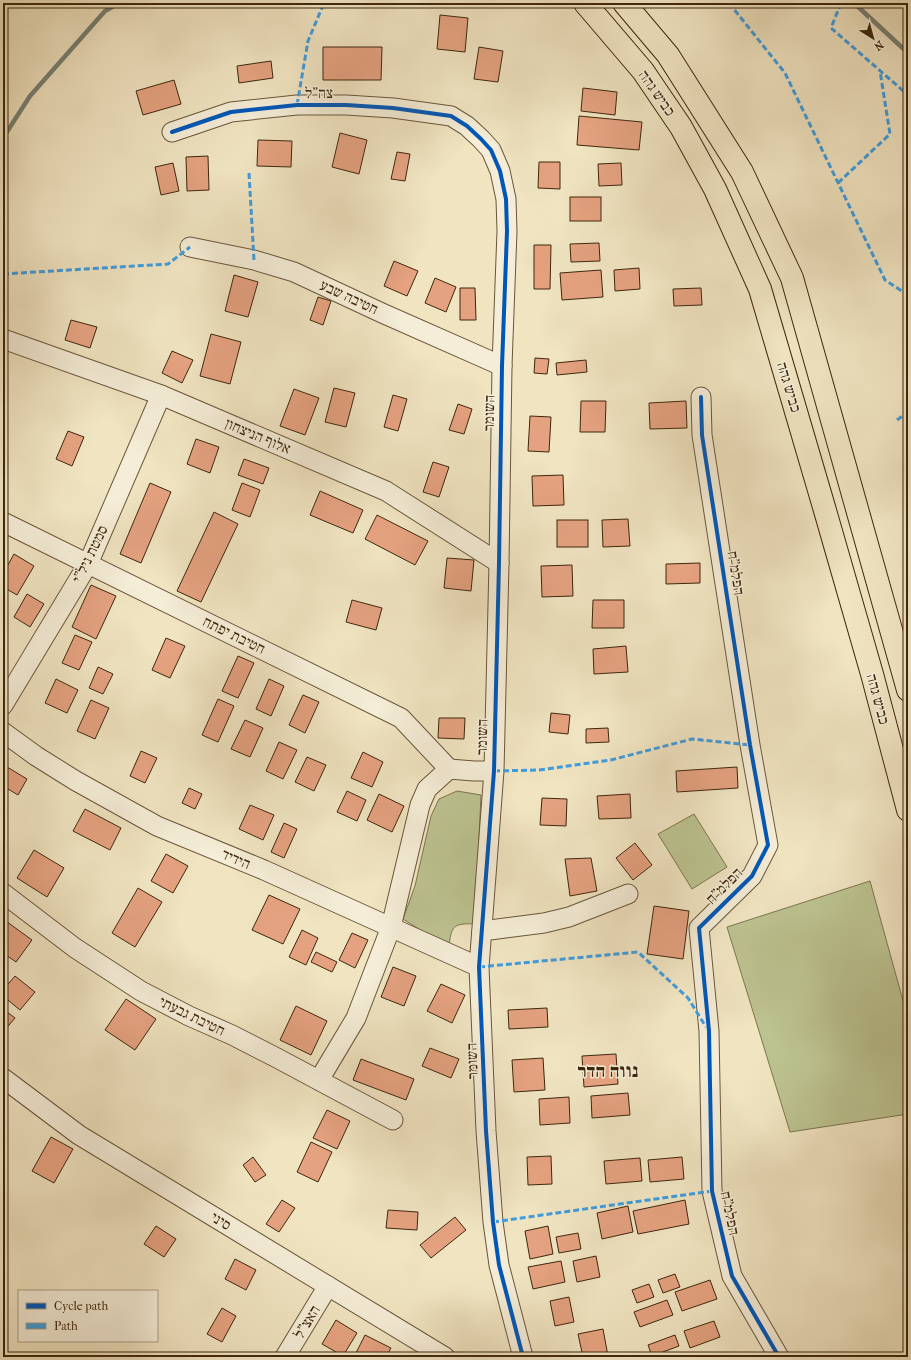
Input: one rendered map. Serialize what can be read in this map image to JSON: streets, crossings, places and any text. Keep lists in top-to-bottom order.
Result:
{
  "streets": {
    "highway": ["כביש גהה"],
    "street": [
      "צה\"ל",
      "חטיבה שבע",
      "השומר",
      "אלוף הניצחון",
      "סמטת ניל\"י",
      "הפלמ\"ח",
      "חטיבת יפתח",
      "הידיד",
      "חטיבת גבעתי",
      "סיני",
      "האצ\"ל"
    ]
  },
  "crossings": [
    ["צה\"ל", "השומר"],
    ["חטיבה שבע", "השומר"],
    ["השומר", "אלוף הניצחון"],
    ["השומר", "הידיד"],
    ["אלוף הניצחון", "סמטת ניל\"י"],
    ["סמטת ניל\"י", "חטיבת יפתח"],
    ["סיני", "האצ\"ל"]
  ],
  "districts": ["נווה הדר"],
  "legend": ["Cycle path", "Path"],
  "north": "bottom right"
}
